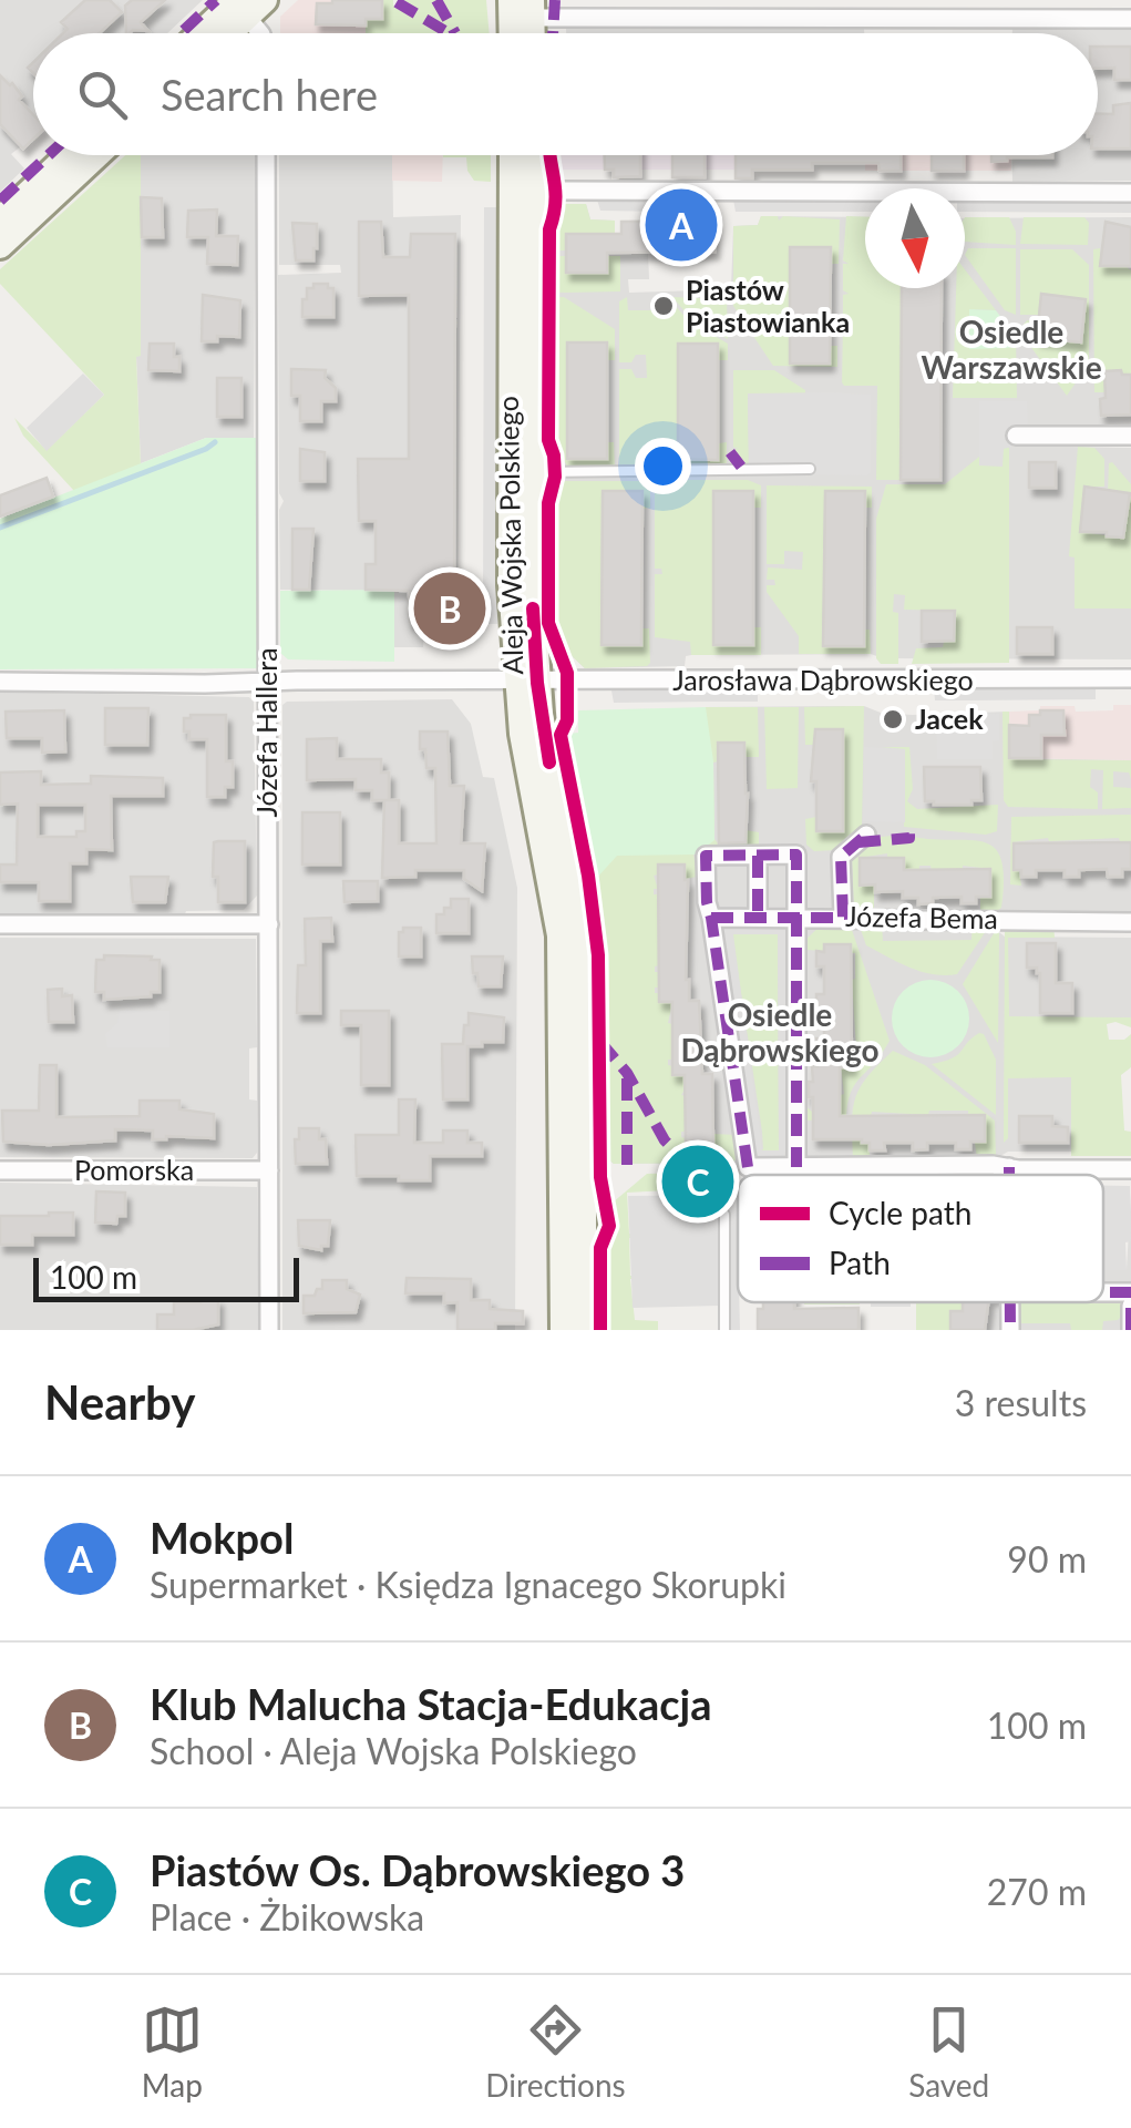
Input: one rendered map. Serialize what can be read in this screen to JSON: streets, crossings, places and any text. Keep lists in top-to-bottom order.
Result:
{
  "streets": {
    "street": [
      "Aleja Wojska Polskiego",
      "Jarosława Dąbrowskiego",
      "Józefa Hallera",
      "Józefa Bema",
      "Pomorska"
    ]
  },
  "crossings": [
    ["Aleja Wojska Polskiego", "Jarosława Dąbrowskiego"],
    ["Jarosława Dąbrowskiego", "Józefa Hallera"],
    ["Józefa Hallera", "Pomorska"]
  ],
  "districts": ["Osiedle Warszawskie", "Osiedle Dąbrowskiego"],
  "places": ["Piastów Piastowianka", "Jacek"],
  "legend": ["Cycle path", "Path"],
  "scale_bar": "100 m",
  "north": "bottom",
  "page": {
    "search": "Search here",
    "pins": ["A", "B", "C"],
    "scale": "100 m",
    "heading": ["Nearby", "3 results"],
    "list": [
      {
        "mark": "A",
        "name": "Mokpol",
        "note": "Supermarket · Księdza Ignacego Skorupki",
        "value": "90 m"
      },
      {
        "mark": "B",
        "name": "Klub Malucha Stacja-Edukacja",
        "note": "School · Aleja Wojska Polskiego",
        "value": "100 m"
      },
      {
        "mark": "C",
        "name": "Piastów Os. Dąbrowskiego 3",
        "note": "Place · Żbikowska",
        "value": "270 m"
      }
    ],
    "nav": ["Map", "Directions", "Saved"]
  }
}
